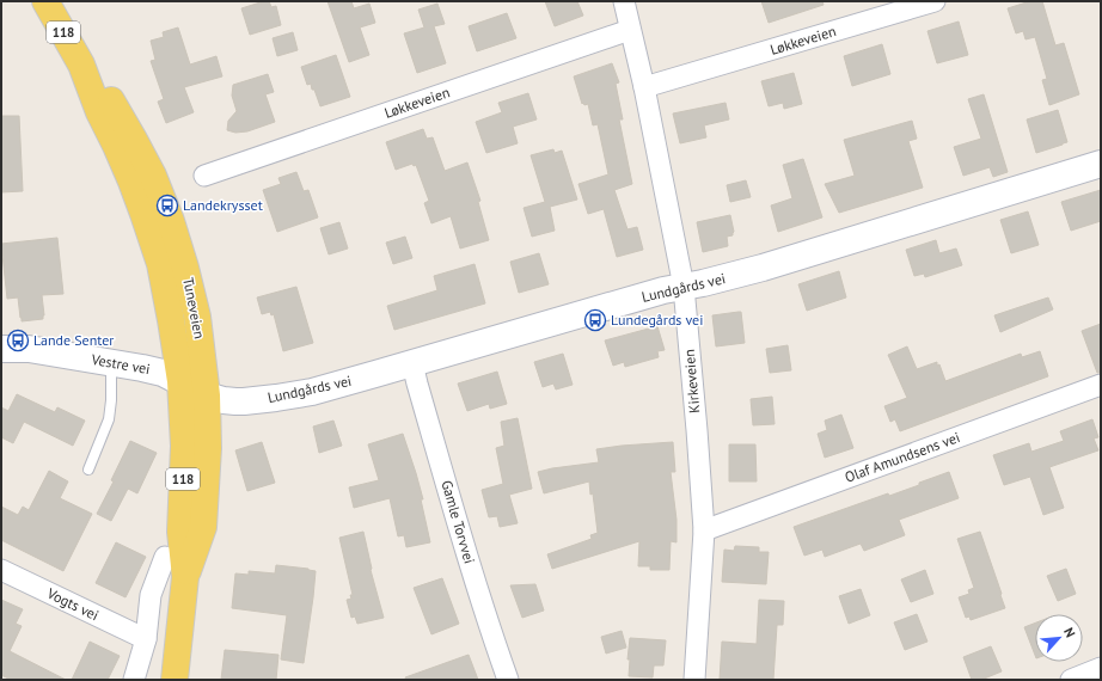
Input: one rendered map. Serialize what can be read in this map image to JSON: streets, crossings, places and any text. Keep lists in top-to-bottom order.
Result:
{
  "streets": {
    "main road": ["118", "Tuneveien"],
    "street": [
      "Løkkeveien",
      "Lundgårds vei",
      "Vestre vei",
      "Kirkeveien",
      "Olaf Amundsens vei",
      "Gamle Torvvei",
      "Vogts vei"
    ]
  },
  "crossings": [
    ["Løkkeveien", "Kirkeveien"],
    ["Lundgårds vei", "Tuneveien"],
    ["Lundgårds vei", "Vestre vei"],
    ["Lundgårds vei", "Kirkeveien"],
    ["Lundgårds vei", "Gamle Torvvei"],
    ["Tuneveien", "Vestre vei"],
    ["Kirkeveien", "Olaf Amundsens vei"]
  ],
  "places": {
    "bus stop": ["Landekrysset", "Lundegårds vei", "Lande Senter"]
  },
  "north": "top right"
}
